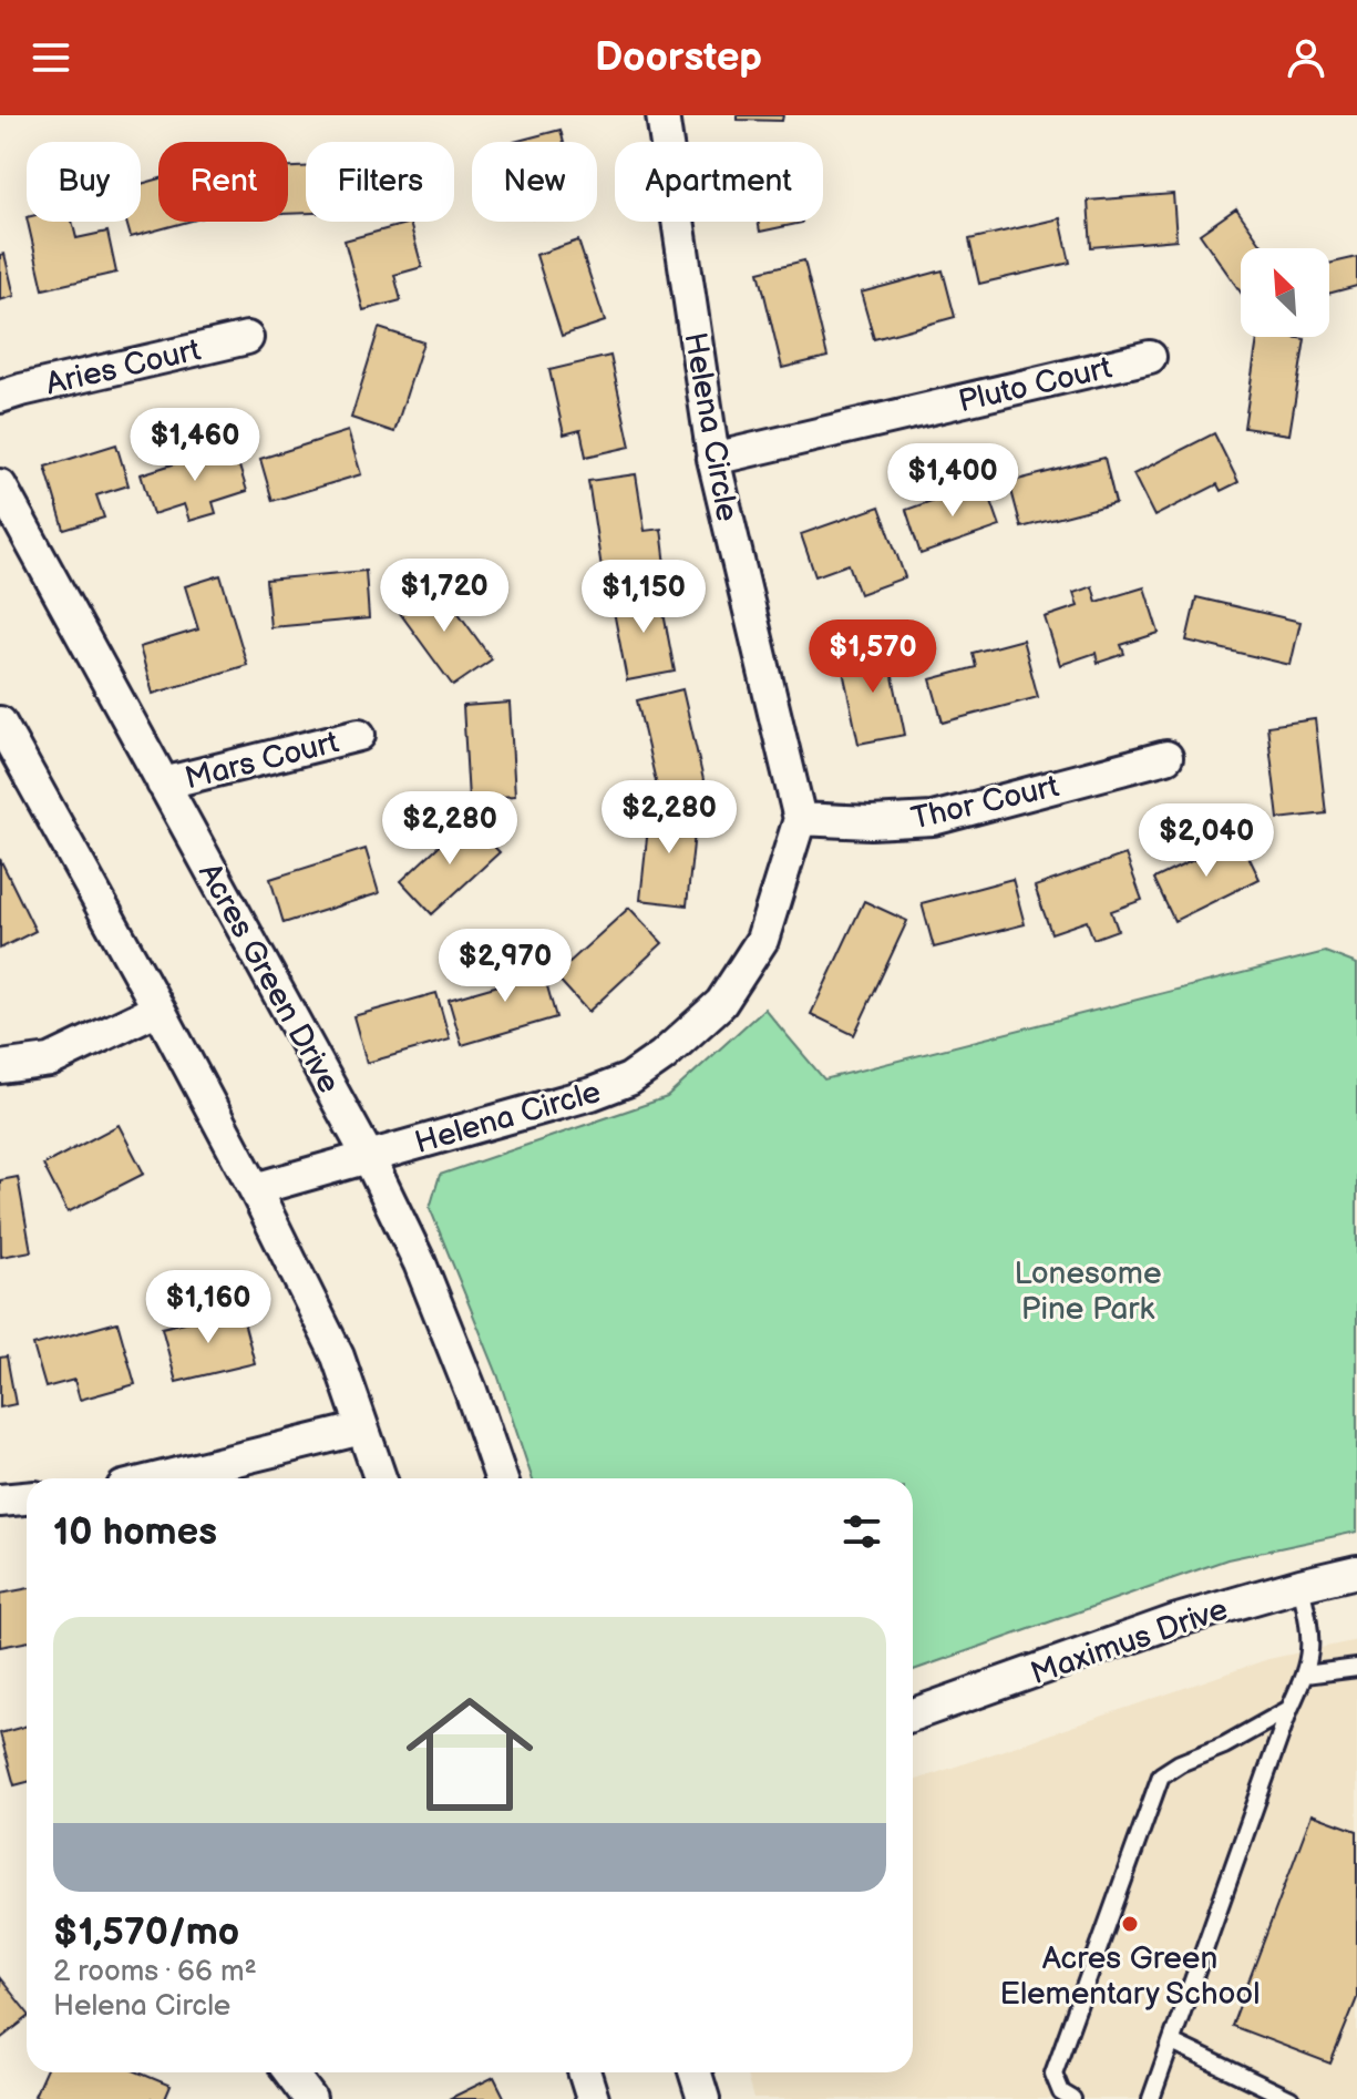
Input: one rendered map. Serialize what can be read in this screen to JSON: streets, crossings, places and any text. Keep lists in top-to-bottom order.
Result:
{
  "streets": {
    "street": [
      "Aries Court",
      "Pluto Court",
      "Helena Circle",
      "Mars Court",
      "Thor Court",
      "Acres Green Drive",
      "Maximus Drive"
    ]
  },
  "crossings": [
    ["Pluto Court", "Helena Circle"],
    ["Helena Circle", "Thor Court"],
    ["Helena Circle", "Acres Green Drive"],
    ["Mars Court", "Acres Green Drive"]
  ],
  "parks": ["Lonesome Pine Park"],
  "places": ["Acres Green Elementary School"],
  "north": "top left",
  "page": {
    "header": "Doorstep",
    "chip": [
      "Buy",
      "Rent",
      "Filters",
      "New",
      "Apartment"
    ],
    "price": [
      "$1,460",
      "$1,400",
      "$1,720",
      "$1,150",
      "$1,570",
      "$2,280",
      "$2,280",
      "$2,040",
      "$2,970",
      "$1,160"
    ],
    "heading": "10 homes",
    "list": [
      {
        "name": "$1,570/mo",
        "note": "2 rooms · 66 m² · Helena Circle"
      }
    ]
  }
}
